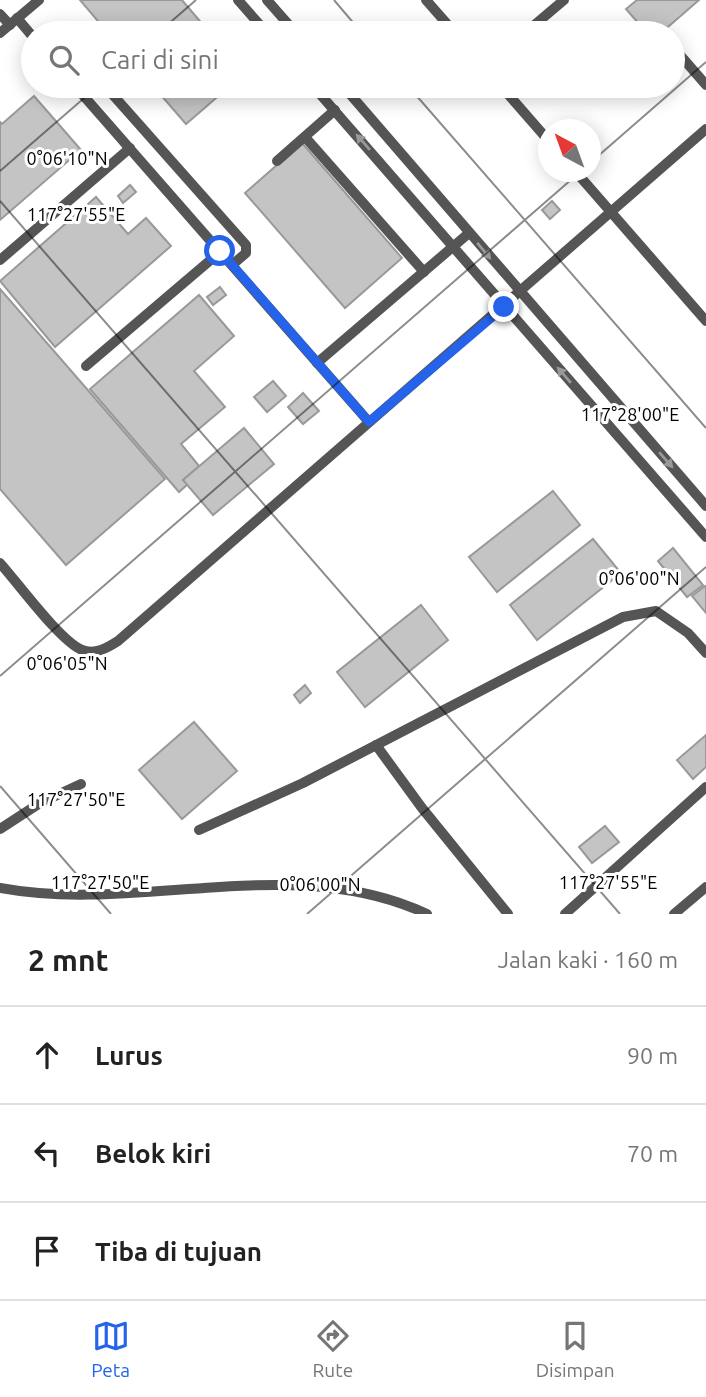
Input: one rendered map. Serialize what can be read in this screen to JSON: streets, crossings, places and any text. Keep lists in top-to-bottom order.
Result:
{
  "north": "top left",
  "page": {
    "search": "Cari di sini",
    "heading": ["2 mnt", "Jalan kaki · 160 m"],
    "list": [
      ["Lurus", "90 m"],
      ["Belok kiri", "70 m"],
      "Tiba di tujuan"
    ],
    "nav": ["Peta", "Rute", "Disimpan"]
  },
  "coordinates": [
    "0°06'10\"N",
    "117°27'55\"E",
    "117°28'00\"E",
    "0°06'00\"N",
    "0°06'05\"N",
    "117°27'50\"E"
  ]
}
